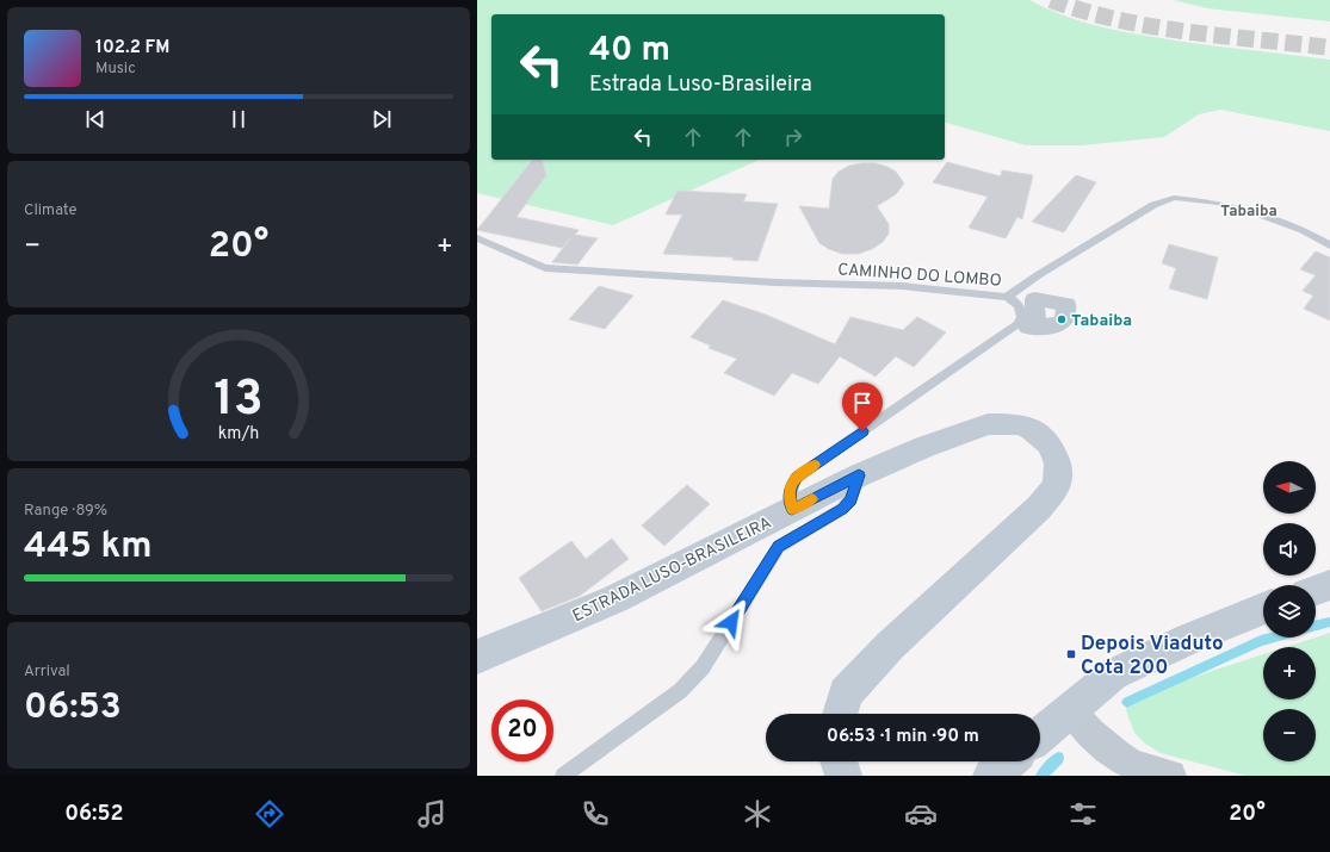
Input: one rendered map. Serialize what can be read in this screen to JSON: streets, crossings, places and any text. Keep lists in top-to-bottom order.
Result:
{
  "streets": {
    "street": ["ESTRADA LUSO-BRASILEIRA"],
    "lane": ["CAMINHO DO LOMBO"]
  },
  "districts": ["Tabaiba"],
  "places": {
    "other": ["Tabaiba"],
    "transit": ["Depois Viaduto Cota 200"]
  },
  "north": "left",
  "page": {
    "turn": ["40 m", "Estrada Luso-Brasileira"],
    "song": ["102.2 FM", "Music"],
    "tile": [
      "Climate",
      ["Range · 89%", "445 km"],
      ["Arrival", "06:53"]
    ],
    "heat": ["−", "20°", "+"],
    "map_buttons": ["+", "−"],
    "limit": "20",
    "trip": "06:53 · 1 min · 90 m",
    "tabs": ["06:52", "20°"],
    "gauge": ["13", "km/h"]
  }
}
